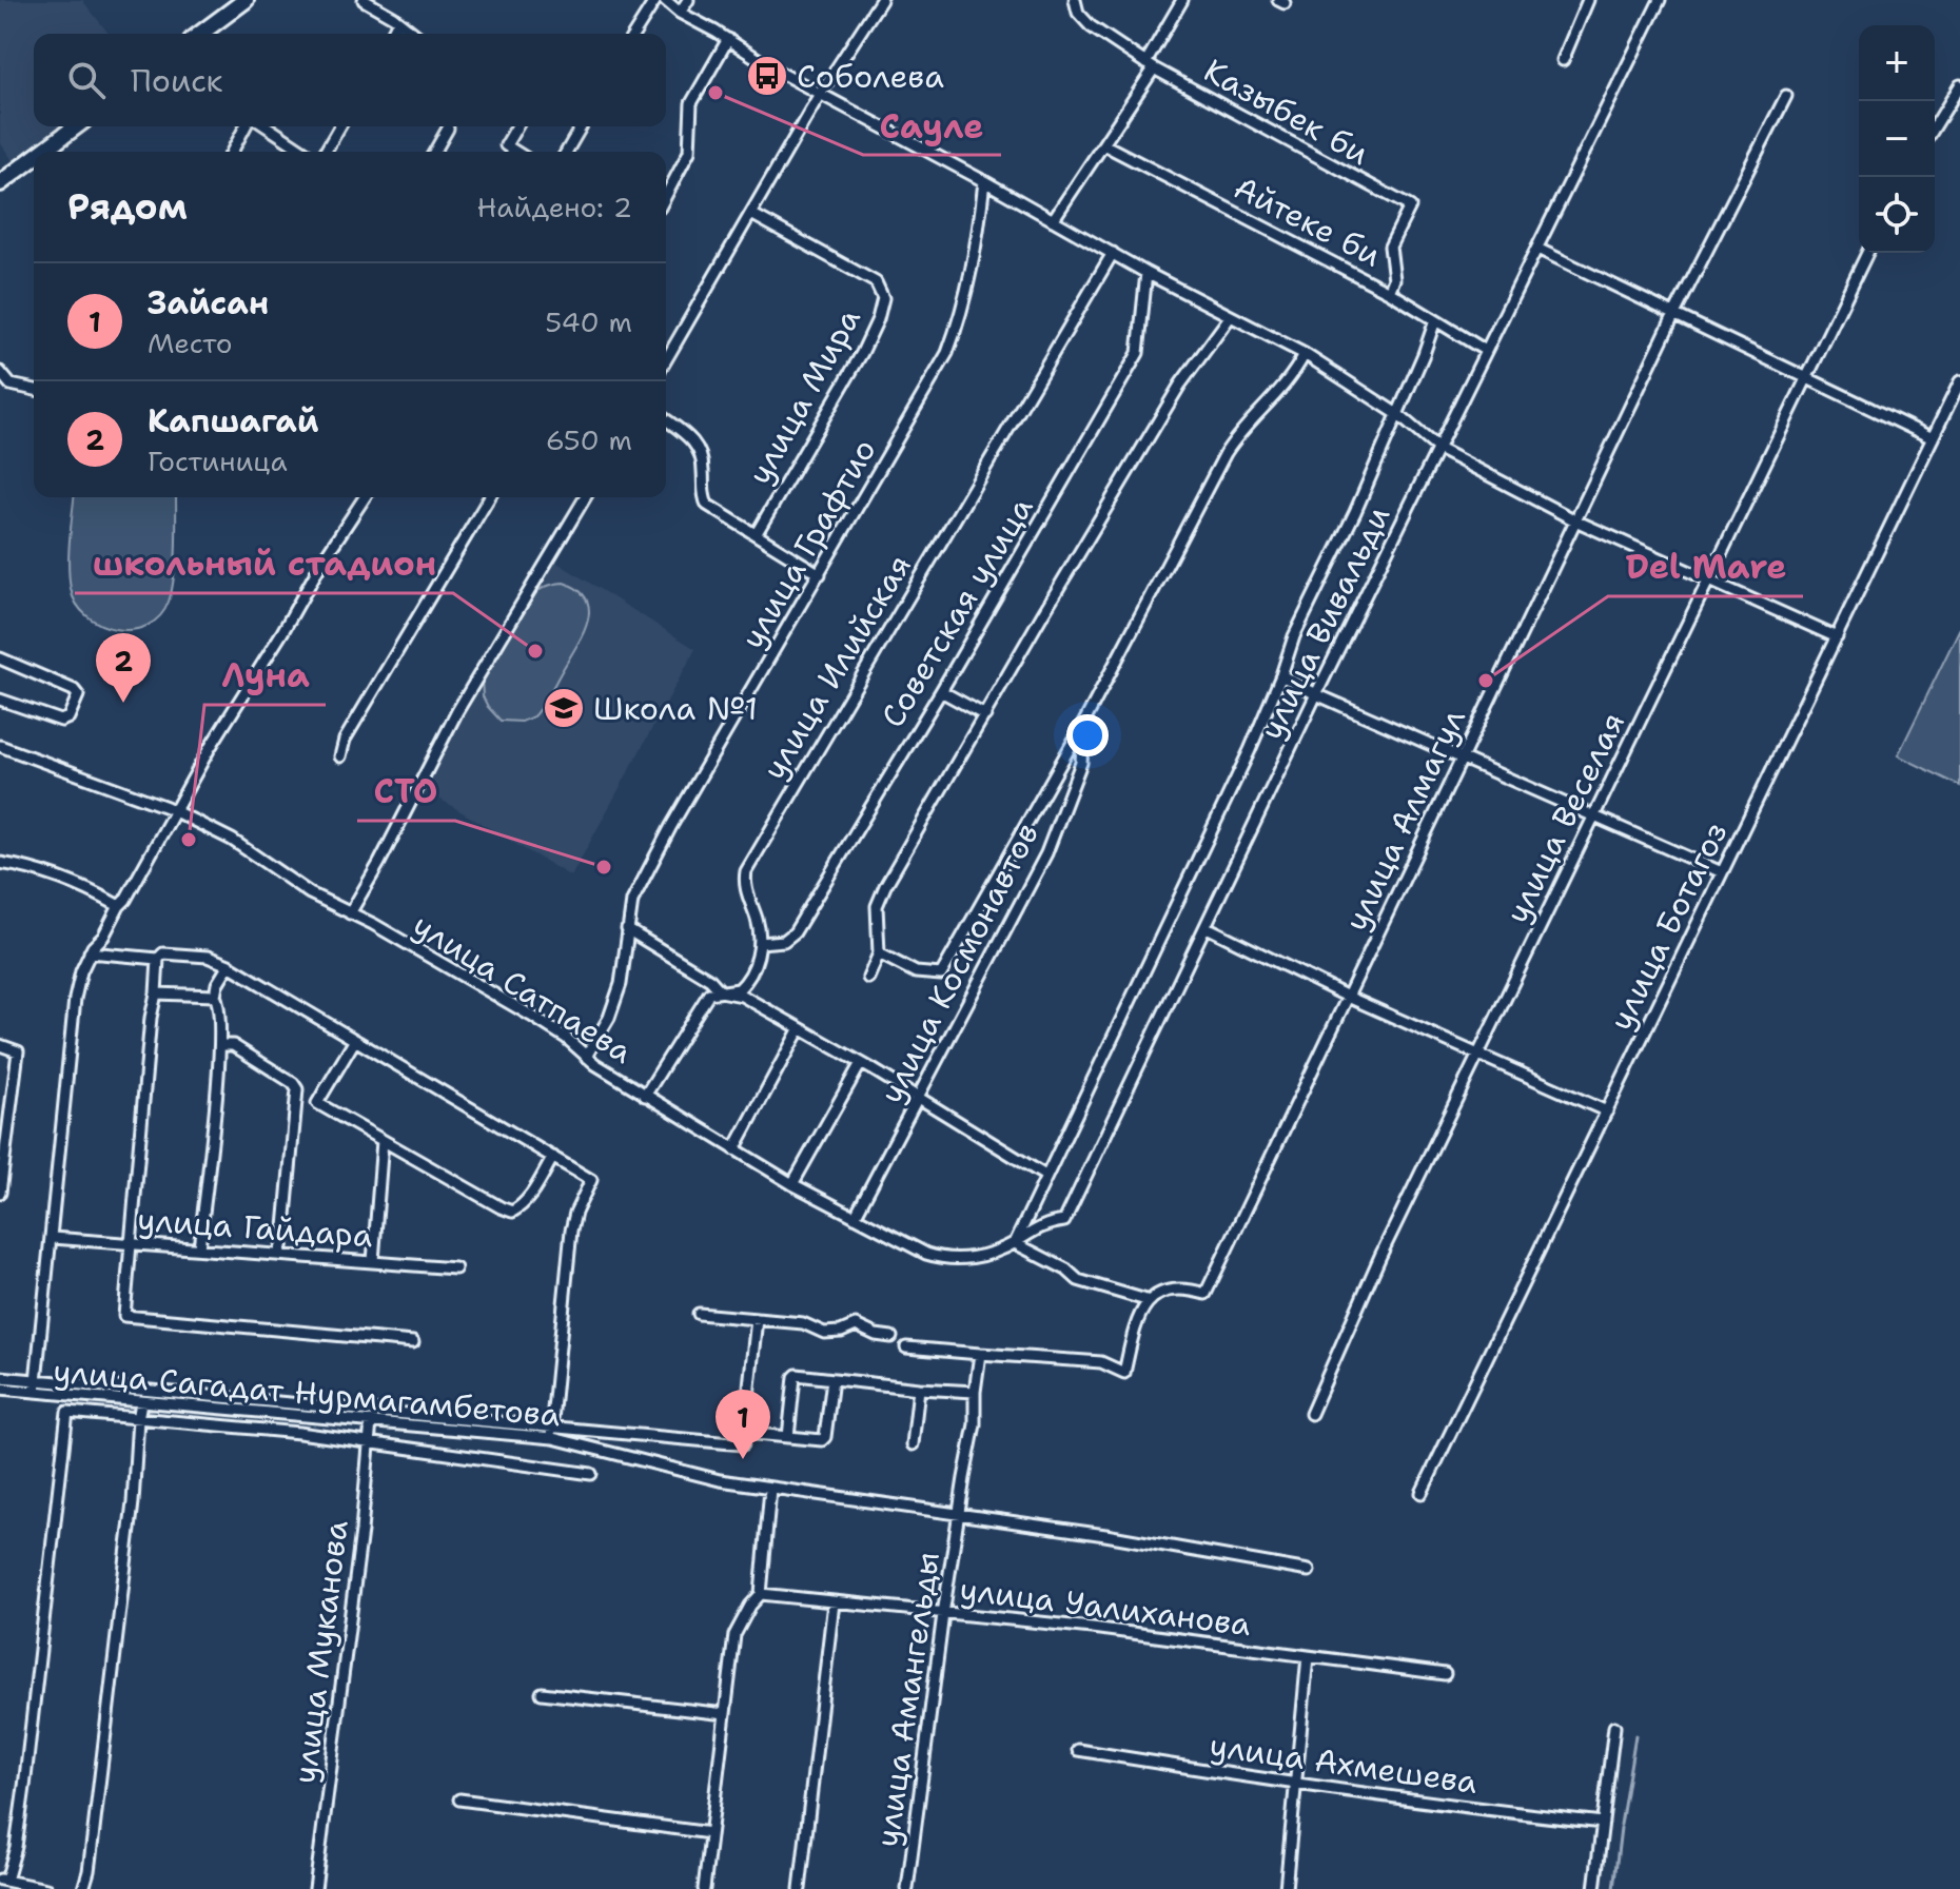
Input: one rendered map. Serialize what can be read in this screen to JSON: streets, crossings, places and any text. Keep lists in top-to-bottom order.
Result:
{
  "streets": {
    "street": [
      "Казыбек би",
      "Айтеке би",
      "улица Мира",
      "улица Графтио",
      "Советская улица",
      "улица Вивальди",
      "улица Илийская",
      "улица Веселая",
      "улица Алмагул",
      "улица Ботагоз",
      "улица Космонавтов",
      "улица Сатпаева",
      "улица Гайдара",
      "улица Сагадат Нурмагамбетова",
      "улица Уалиханова",
      "улица Муканова",
      "улица Амангельды",
      "улица Ахмешева"
    ]
  },
  "crossings": [
    ["Казыбек би", "Айтеке би"],
    ["Айтеке би", "улица Вивальди"],
    ["улица Графтио", "улица Сатпаева"],
    ["Советская улица", "улица Илийская"],
    ["улица Вивальди", "улица Сатпаева"],
    ["улица Космонавтов", "улица Сатпаева"],
    ["улица Сагадат Нурмагамбетова", "улица Муканова"],
    ["улица Сагадат Нурмагамбетова", "улица Амангельды"],
    ["улица Уалиханова", "улица Амангельды"]
  ],
  "places": {
    "bus stop": ["Соболева"],
    "other": [
      "Сауле",
      "школьный стадион",
      "Del Mare",
      "Луна",
      "СТО"
    ],
    "school or university": ["Школа №1"]
  },
  "page": {
    "map_buttons": ["+", "−"],
    "search": "Поиск",
    "heading": ["Рядом", "Найдено: 2"],
    "list": [
      {
        "mark": "1",
        "name": "Зайсан",
        "note": "Место",
        "value": "540 m"
      },
      {
        "mark": "2",
        "name": "Капшагай",
        "note": "Гостиница",
        "value": "650 m"
      }
    ],
    "pins": ["2", "1"]
  }
}
